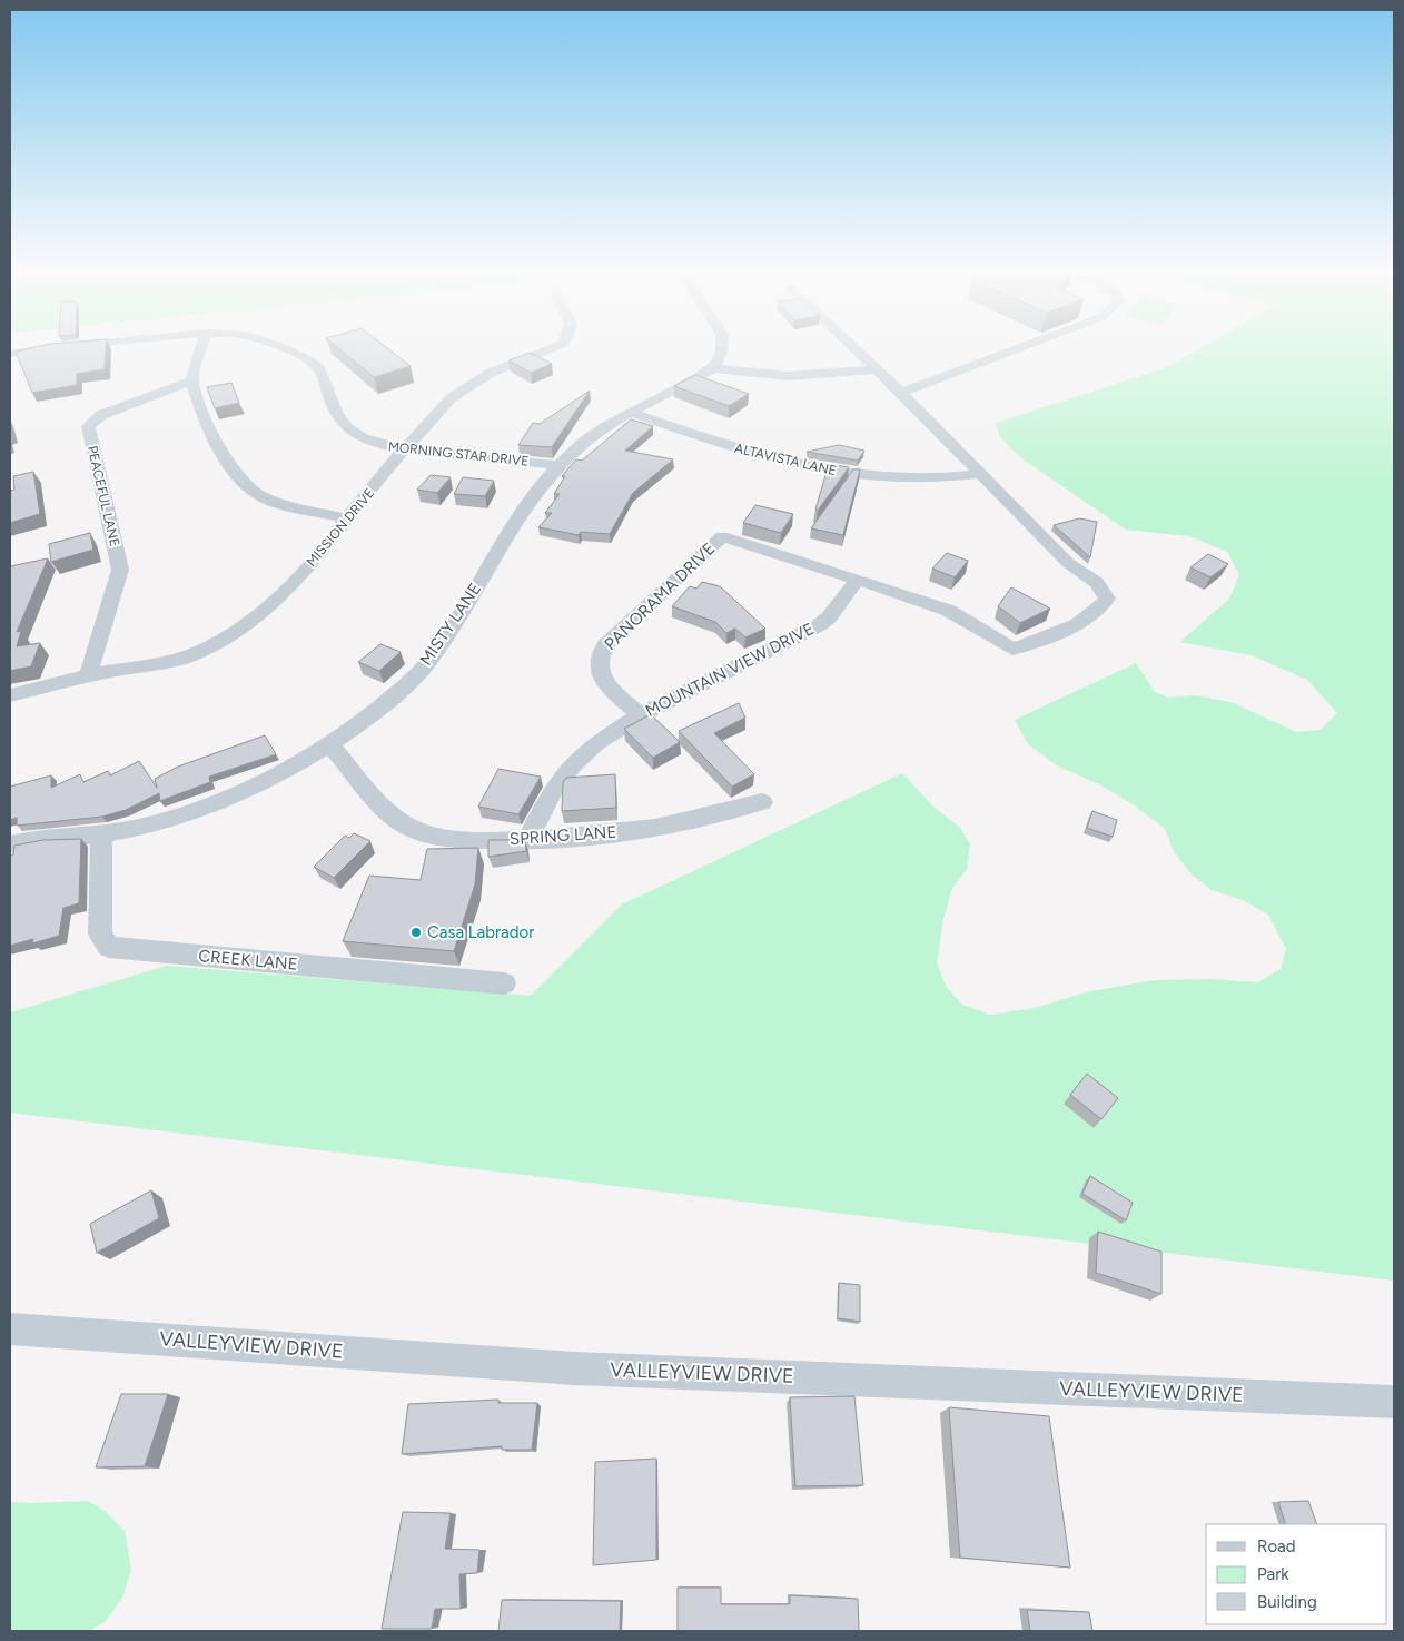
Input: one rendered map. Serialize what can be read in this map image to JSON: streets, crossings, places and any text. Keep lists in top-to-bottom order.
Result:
{
  "streets": {
    "street": [
      "MORNING STAR DRIVE",
      "ALTAVISTA LANE",
      "PEACEFUL LANE",
      "MISSION DRIVE",
      "PANORAMA DRIVE",
      "MISTY LANE",
      "MOUNTAIN VIEW DRIVE",
      "SPRING LANE",
      "CREEK LANE",
      "VALLEYVIEW DRIVE"
    ]
  },
  "crossings": [
    ["MORNING STAR DRIVE", "MISSION DRIVE"],
    ["MORNING STAR DRIVE", "MISTY LANE"],
    ["ALTAVISTA LANE", "MISTY LANE"],
    ["PEACEFUL LANE", "MISSION DRIVE"],
    ["PANORAMA DRIVE", "MOUNTAIN VIEW DRIVE"],
    ["MISTY LANE", "SPRING LANE"],
    ["MISTY LANE", "CREEK LANE"],
    ["MOUNTAIN VIEW DRIVE", "SPRING LANE"]
  ],
  "places": ["Casa Labrador"],
  "legend": ["Road", "Park", "Building"]
}
